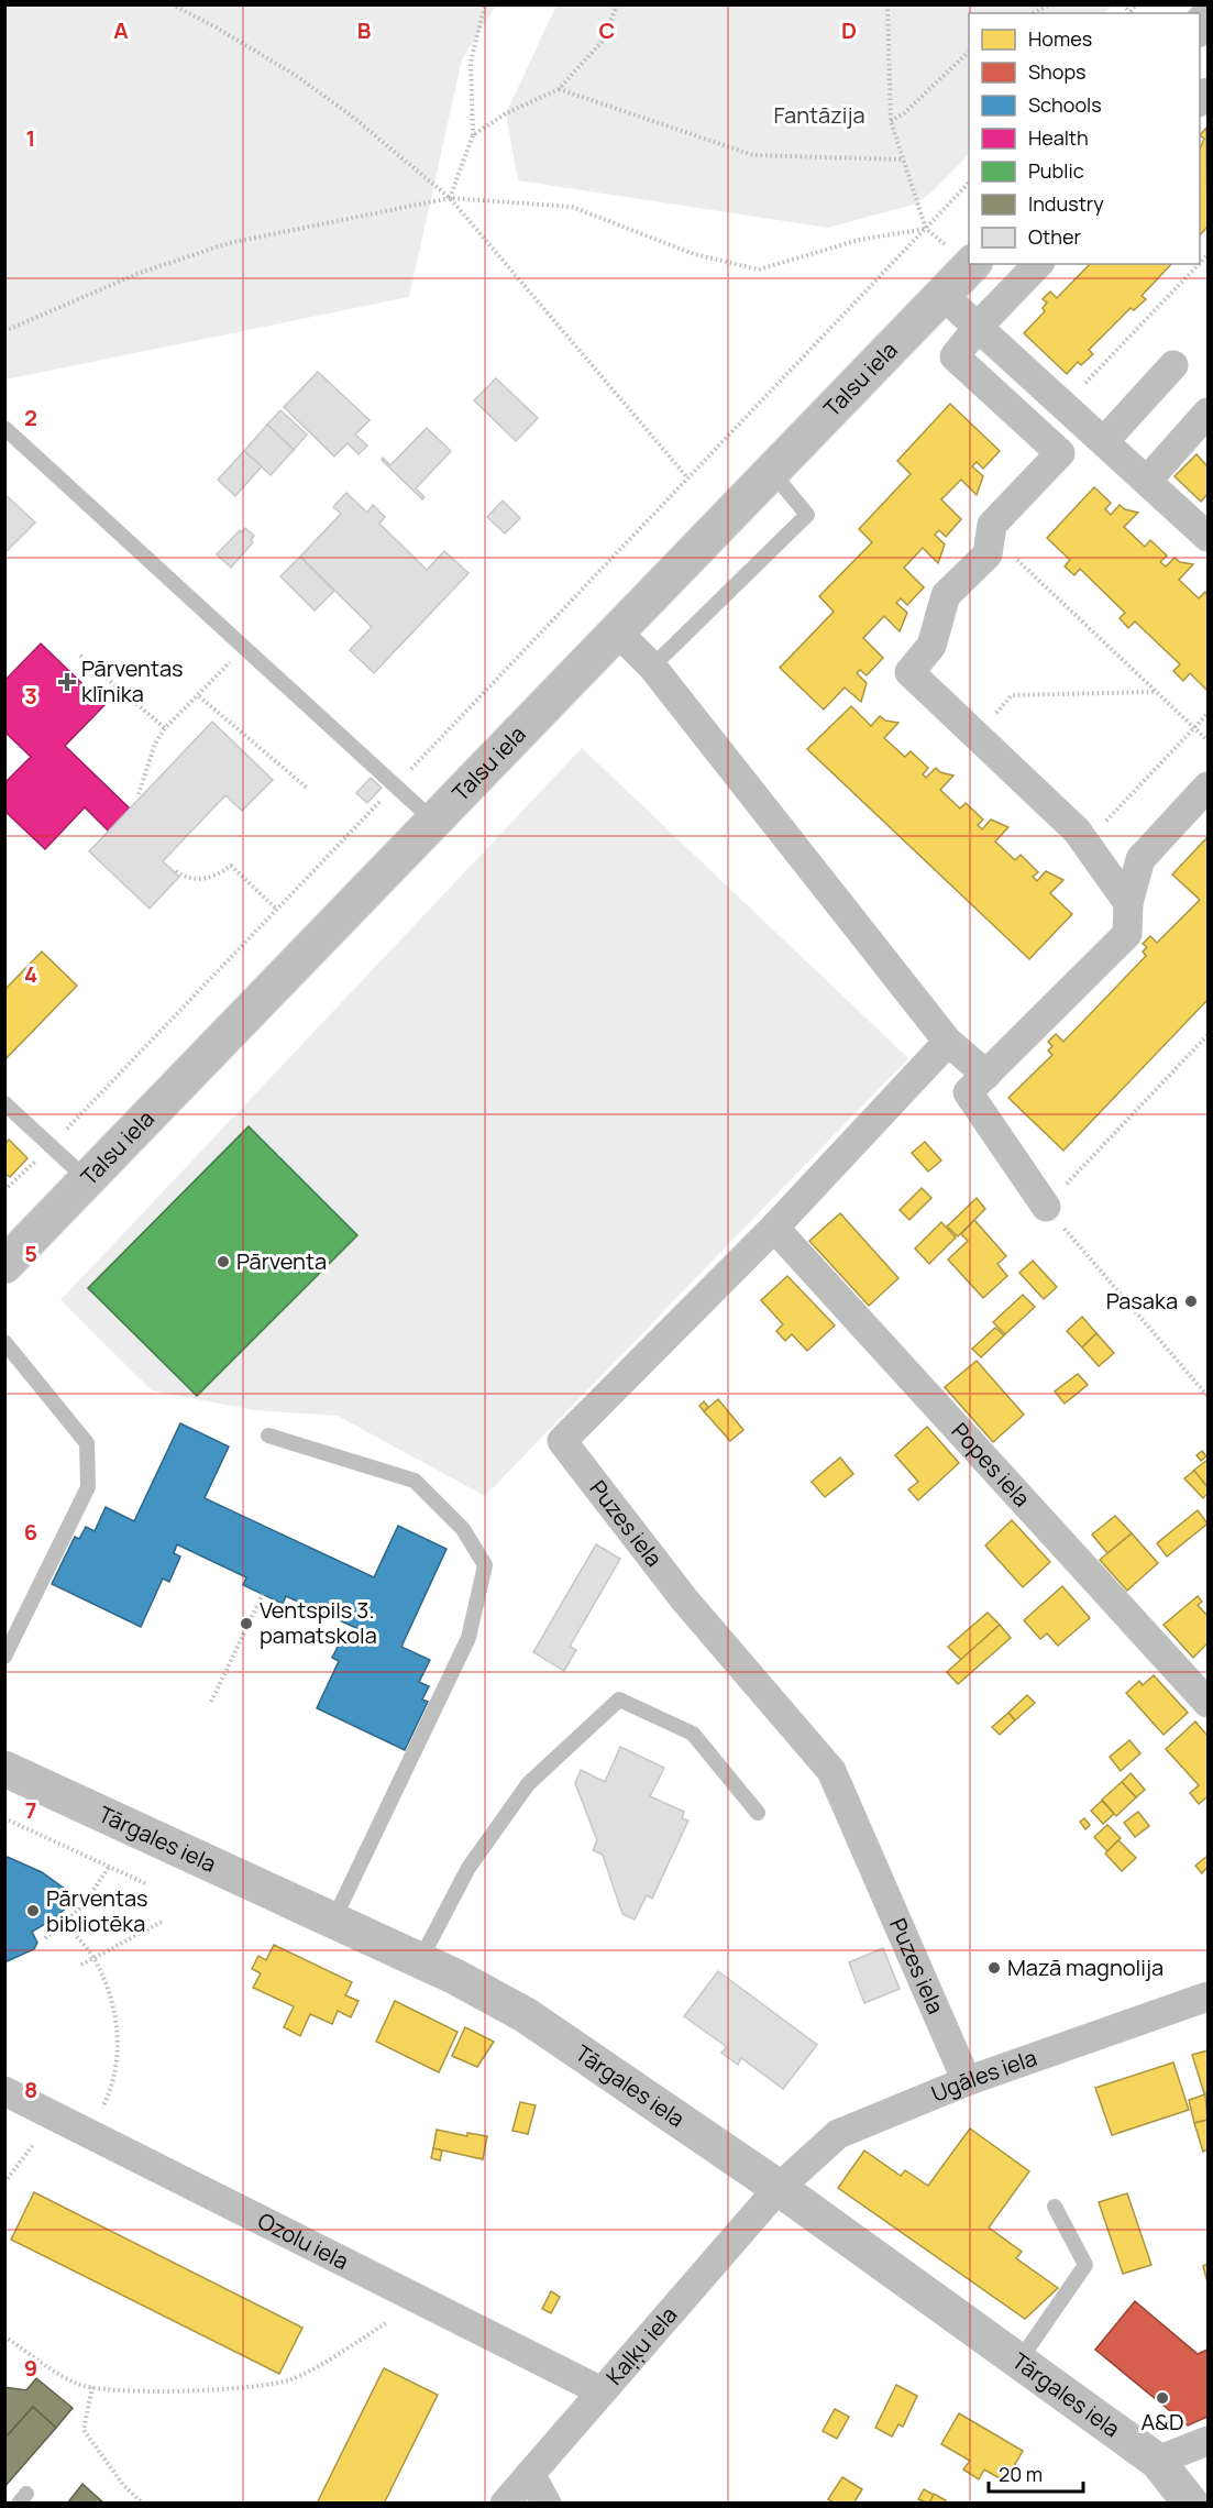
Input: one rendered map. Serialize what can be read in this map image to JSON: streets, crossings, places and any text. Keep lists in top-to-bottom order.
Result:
{
  "streets": {
    "main road": ["Talsu iela", "Tārgales iela"],
    "street": [
      "Popes iela",
      "Puzes iela",
      "Ugāles iela",
      "Ozolu iela",
      "Kaļķu iela"
    ]
  },
  "crossings": [
    ["Popes iela", "Puzes iela"],
    ["Puzes iela", "Ugāles iela"],
    ["Tārgales iela", "Ugāles iela"],
    ["Tārgales iela", "Kaļķu iela"],
    ["Ugāles iela", "Kaļķu iela"],
    ["Ozolu iela", "Kaļķu iela"]
  ],
  "parks": ["Fantāzija"],
  "places": {
    "health": ["Pārventas klīnika"],
    "other": [
      "Pārventa",
      "Pasaka",
      "Ventspils 3. pamatskola",
      "Pārventas bibliotēka",
      "Mazā magnolija",
      "A&D"
    ]
  },
  "legend": [
    "Homes",
    "Shops",
    "Schools",
    "Health",
    "Public",
    "Industry",
    "Other"
  ],
  "scale_bar": "20 m",
  "grid": {
    "columns": [
      "A",
      "B",
      "C",
      "D"
    ],
    "rows": [
      "1",
      "2",
      "3",
      "4",
      "5",
      "6",
      "7",
      "8",
      "9"
    ]
  }
}
